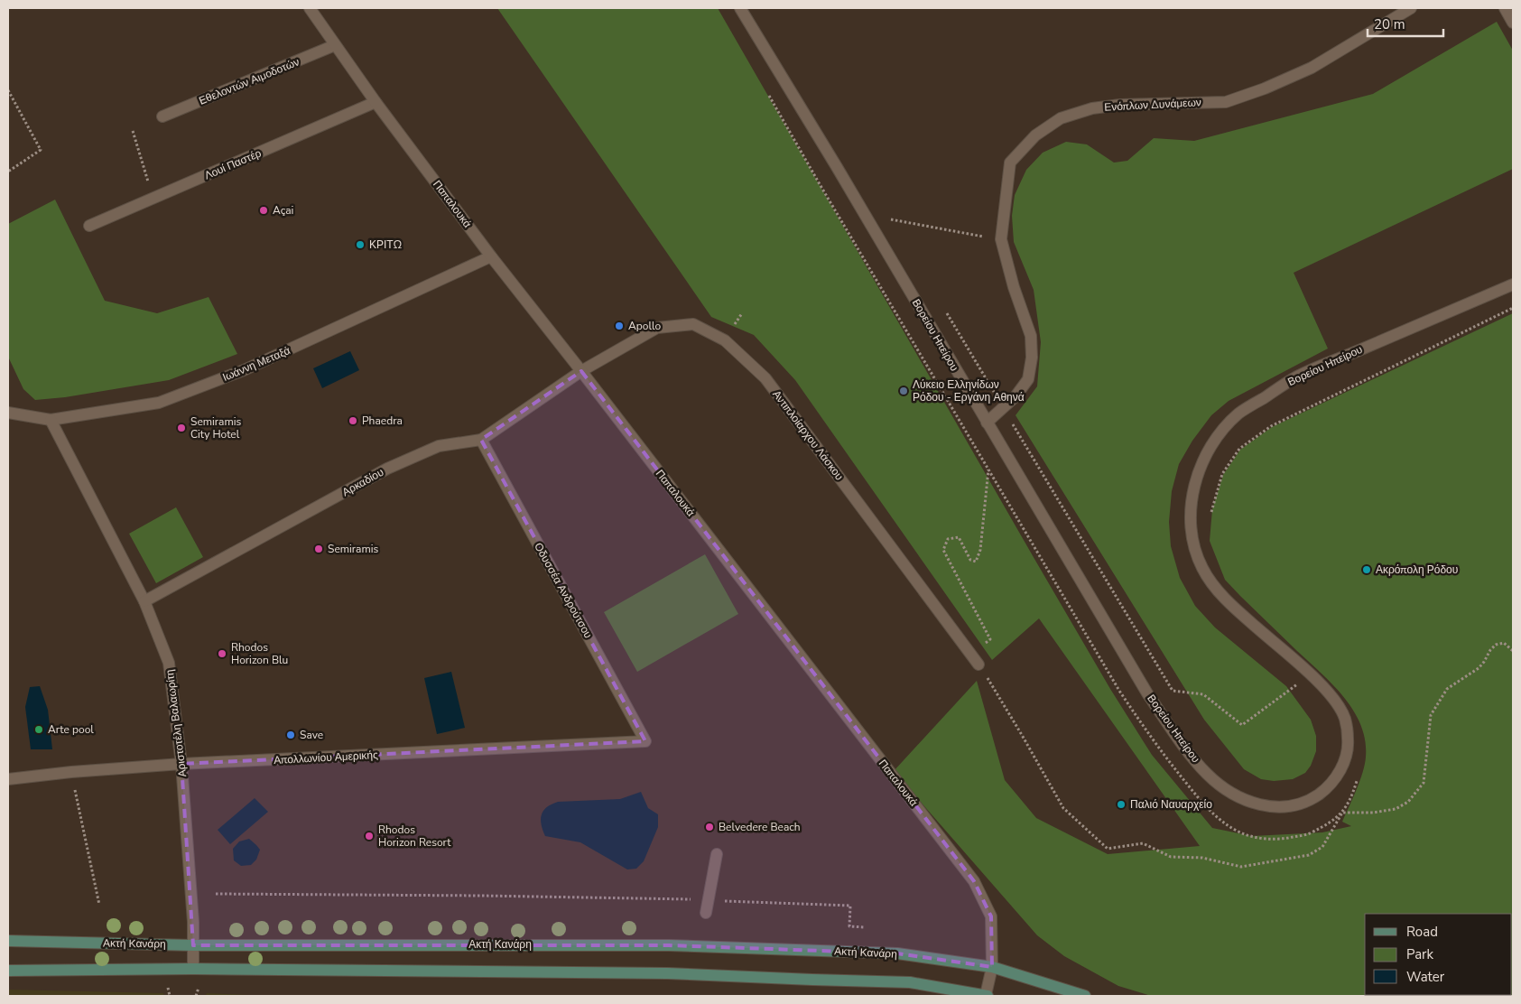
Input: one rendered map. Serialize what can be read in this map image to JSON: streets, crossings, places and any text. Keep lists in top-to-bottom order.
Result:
{
  "streets": {
    "main road": ["Ακτή Κανάρη"],
    "street": [
      "Εθελοντών Αιμοδοτών",
      "Ενόπλων Δυνάμεων",
      "Λουί Παστέρ",
      "Παπαλουκά",
      "Βορείου Ηπείρου",
      "Ιωάννη Μεταξά",
      "Αντιπλοίαρχου Λάσκου",
      "Αρκαδίου",
      "Οδυσσέα Ανδρούτσου",
      "Αριστοτέλη Βαλαωρίτη",
      "Απολλωνίου Αμερικής"
    ]
  },
  "crossings": [
    ["Εθελοντών Αιμοδοτών", "Παπαλουκά"],
    ["Ενόπλων Δυνάμεων", "Βορείου Ηπείρου"],
    ["Λουί Παστέρ", "Παπαλουκά"],
    ["Παπαλουκά", "Ιωάννη Μεταξά"],
    ["Παπαλουκά", "Αντιπλοίαρχου Λάσκου"],
    ["Παπαλουκά", "Αρκαδίου"],
    ["Παπαλουκά", "Ακτή Κανάρη"],
    ["Ιωάννη Μεταξά", "Αριστοτέλη Βαλαωρίτη"],
    ["Αντιπλοίαρχου Λάσκου", "Αρκαδίου"],
    ["Αρκαδίου", "Οδυσσέα Ανδρούτσου"],
    ["Αρκαδίου", "Αριστοτέλη Βαλαωρίτη"],
    ["Οδυσσέα Ανδρούτσου", "Απολλωνίου Αμερικής"],
    ["Αριστοτέλη Βαλαωρίτη", "Απολλωνίου Αμερικής"],
    ["Αριστοτέλη Βαλαωρίτη", "Ακτή Κανάρη"]
  ],
  "places": [
    "Açai",
    "ΚΡΙΤΩ",
    "Apollo",
    "Λύκειο Ελληνίδων Ρόδου - Εργάνη Αθηνά",
    "Phaedra",
    "Semiramis City Hotel",
    "Semiramis",
    "Ακρόπολη Ρόδου",
    "Rhodos Horizon Blu",
    "Arte pool",
    "Save",
    "Παλιό Ναυαρχείο",
    "Belvedere Beach",
    "Rhodos Horizon Resort"
  ],
  "legend": ["Road", "Park", "Water"],
  "scale_bar": "20 m"
}
